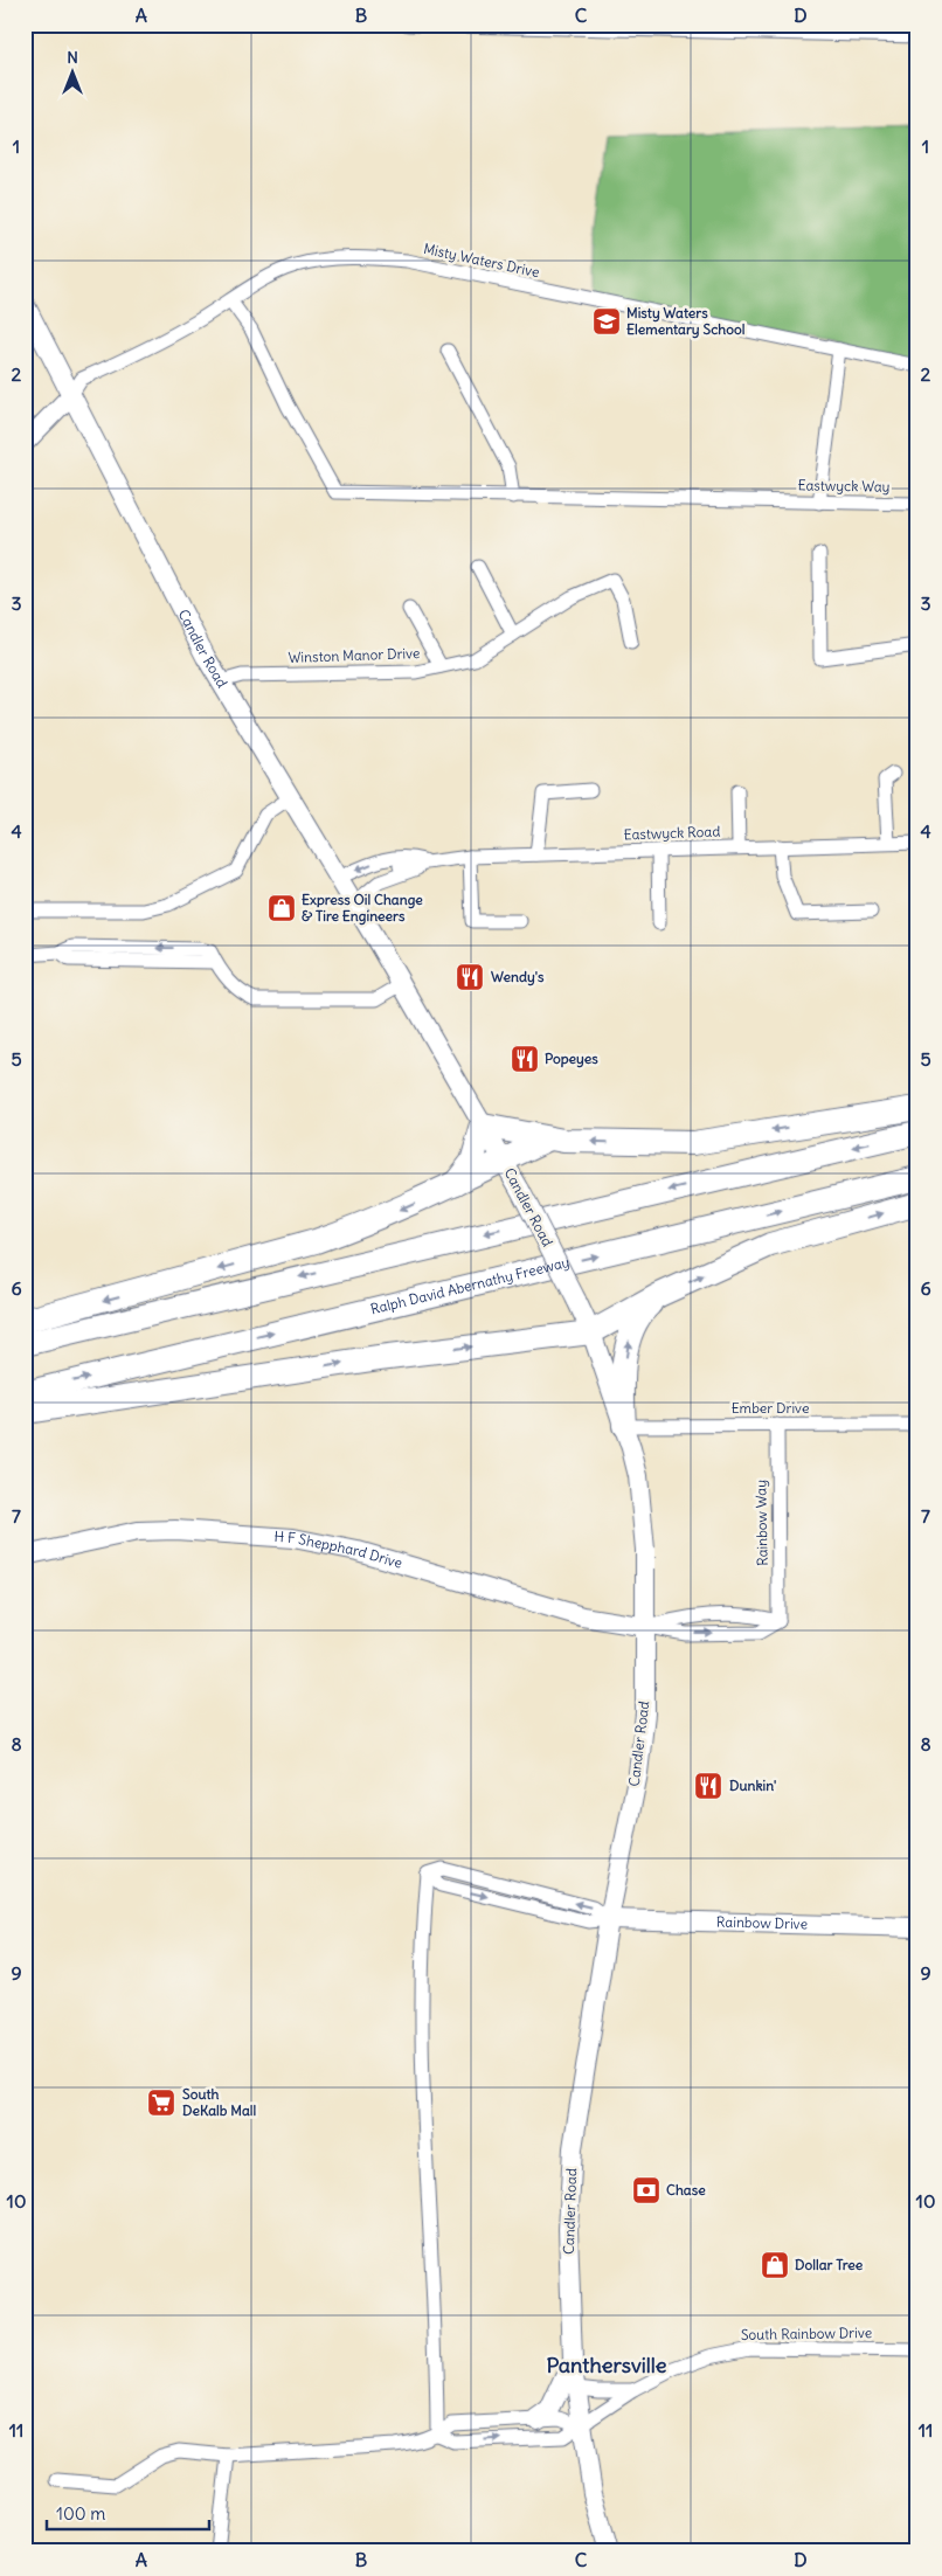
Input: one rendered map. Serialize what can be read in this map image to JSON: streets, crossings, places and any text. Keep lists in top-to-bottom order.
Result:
{
  "streets": {
    "highway": ["Ralph David Abernathy Freeway"],
    "main road": ["Candler Road", "H F Shepphard Drive", "Rainbow Drive"],
    "street": [
      "Misty Waters Drive",
      "Eastwyck Way",
      "Winston Manor Drive",
      "Eastwyck Road",
      "Ember Drive",
      "Rainbow Way",
      "South Rainbow Drive"
    ]
  },
  "crossings": [
    ["Misty Waters Drive", "Eastwyck Way"],
    ["Misty Waters Drive", "Candler Road"],
    ["Candler Road", "Winston Manor Drive"],
    ["Candler Road", "Eastwyck Road"],
    ["Candler Road", "Ember Drive"],
    ["Candler Road", "Rainbow Way"],
    ["Candler Road", "H F Shepphard Drive"],
    ["Candler Road", "Rainbow Drive"],
    ["Candler Road", "South Rainbow Drive"],
    ["Ember Drive", "Rainbow Way"],
    ["Rainbow Way", "H F Shepphard Drive"]
  ],
  "districts": ["Panthersville"],
  "places": {
    "school or university": ["Misty Waters Elementary School"],
    "shop": ["Express Oil Change & Tire Engineers", "Dollar Tree"],
    "restaurant": ["Wendy's", "Popeyes", "Dunkin'"],
    "supermarket": ["South DeKalb Mall"],
    "bank": ["Chase"]
  },
  "scale_bar": "100 m",
  "north": "top",
  "grid": {
    "columns": [
      "A",
      "B",
      "C",
      "D"
    ],
    "rows": [
      "1",
      "2",
      "3",
      "4",
      "5",
      "6",
      "7",
      "8",
      "9",
      "10",
      "11"
    ]
  }
}
